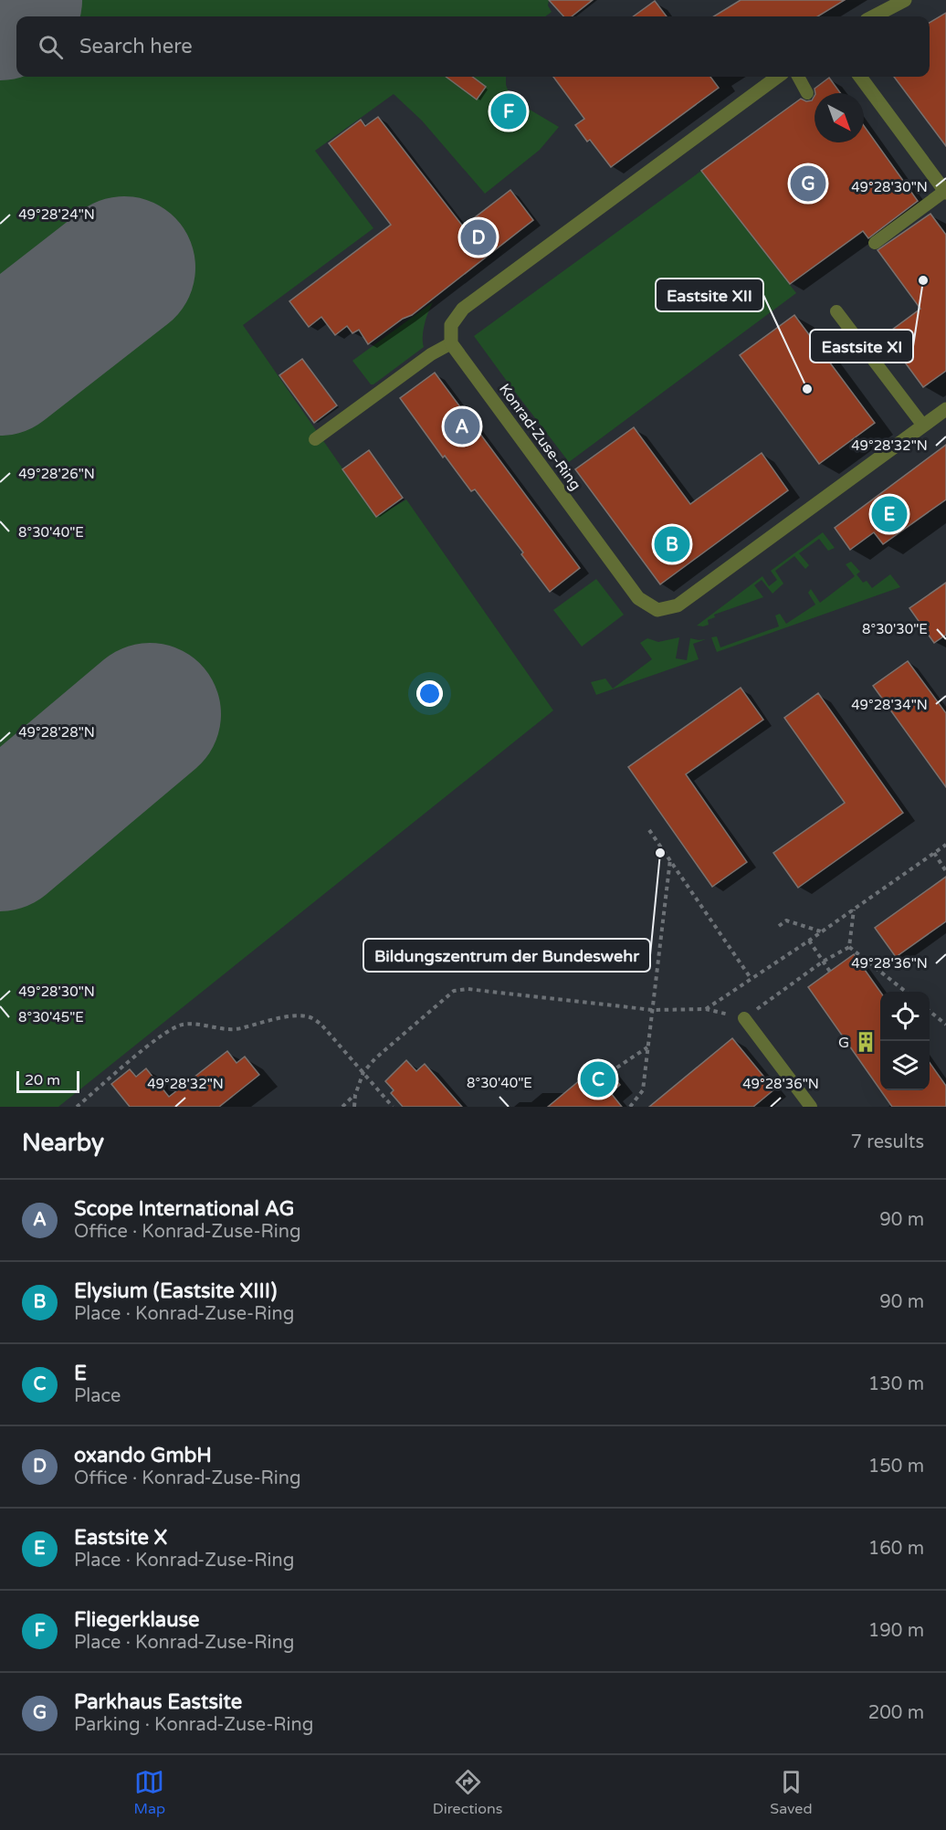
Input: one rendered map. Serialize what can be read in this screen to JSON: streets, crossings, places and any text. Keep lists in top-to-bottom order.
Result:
{
  "streets": {
    "street": ["Konrad-Zuse-Ring"]
  },
  "places": {
    "other": ["Eastsite XI", "Eastsite XII", "Bildungszentrum der Bundeswehr"],
    "building": ["G"]
  },
  "scale_bar": "20 m",
  "north": "bottom right",
  "page": {
    "search": "Search here",
    "pins": [
      "F",
      "G",
      "D",
      "A",
      "E",
      "B",
      "C"
    ],
    "scale": "20 m",
    "heading": ["Nearby", "7 results"],
    "list": [
      {
        "mark": "A",
        "name": "Scope International AG",
        "note": "Office · Konrad-Zuse-Ring",
        "value": "90 m"
      },
      {
        "mark": "B",
        "name": "Elysium (Eastsite XIII)",
        "note": "Place · Konrad-Zuse-Ring",
        "value": "90 m"
      },
      {
        "mark": "C",
        "name": "E",
        "note": "Place",
        "value": "130 m"
      },
      {
        "mark": "D",
        "name": "oxando GmbH",
        "note": "Office · Konrad-Zuse-Ring",
        "value": "150 m"
      },
      {
        "mark": "E",
        "name": "Eastsite X",
        "note": "Place · Konrad-Zuse-Ring",
        "value": "160 m"
      },
      {
        "mark": "F",
        "name": "Fliegerklause",
        "note": "Place · Konrad-Zuse-Ring",
        "value": "190 m"
      },
      {
        "mark": "G",
        "name": "Parkhaus Eastsite",
        "note": "Parking · Konrad-Zuse-Ring",
        "value": "200 m"
      }
    ],
    "nav": ["Map", "Directions", "Saved"]
  },
  "coordinates": [
    "49°28'30\"N",
    "49°28'24\"N",
    "49°28'32\"N",
    "49°28'26\"N",
    "8°30'40\"E",
    "8°30'30\"E",
    "49°28'34\"N",
    "49°28'28\"N",
    "49°28'36\"N",
    "8°30'45\"E"
  ]
}
